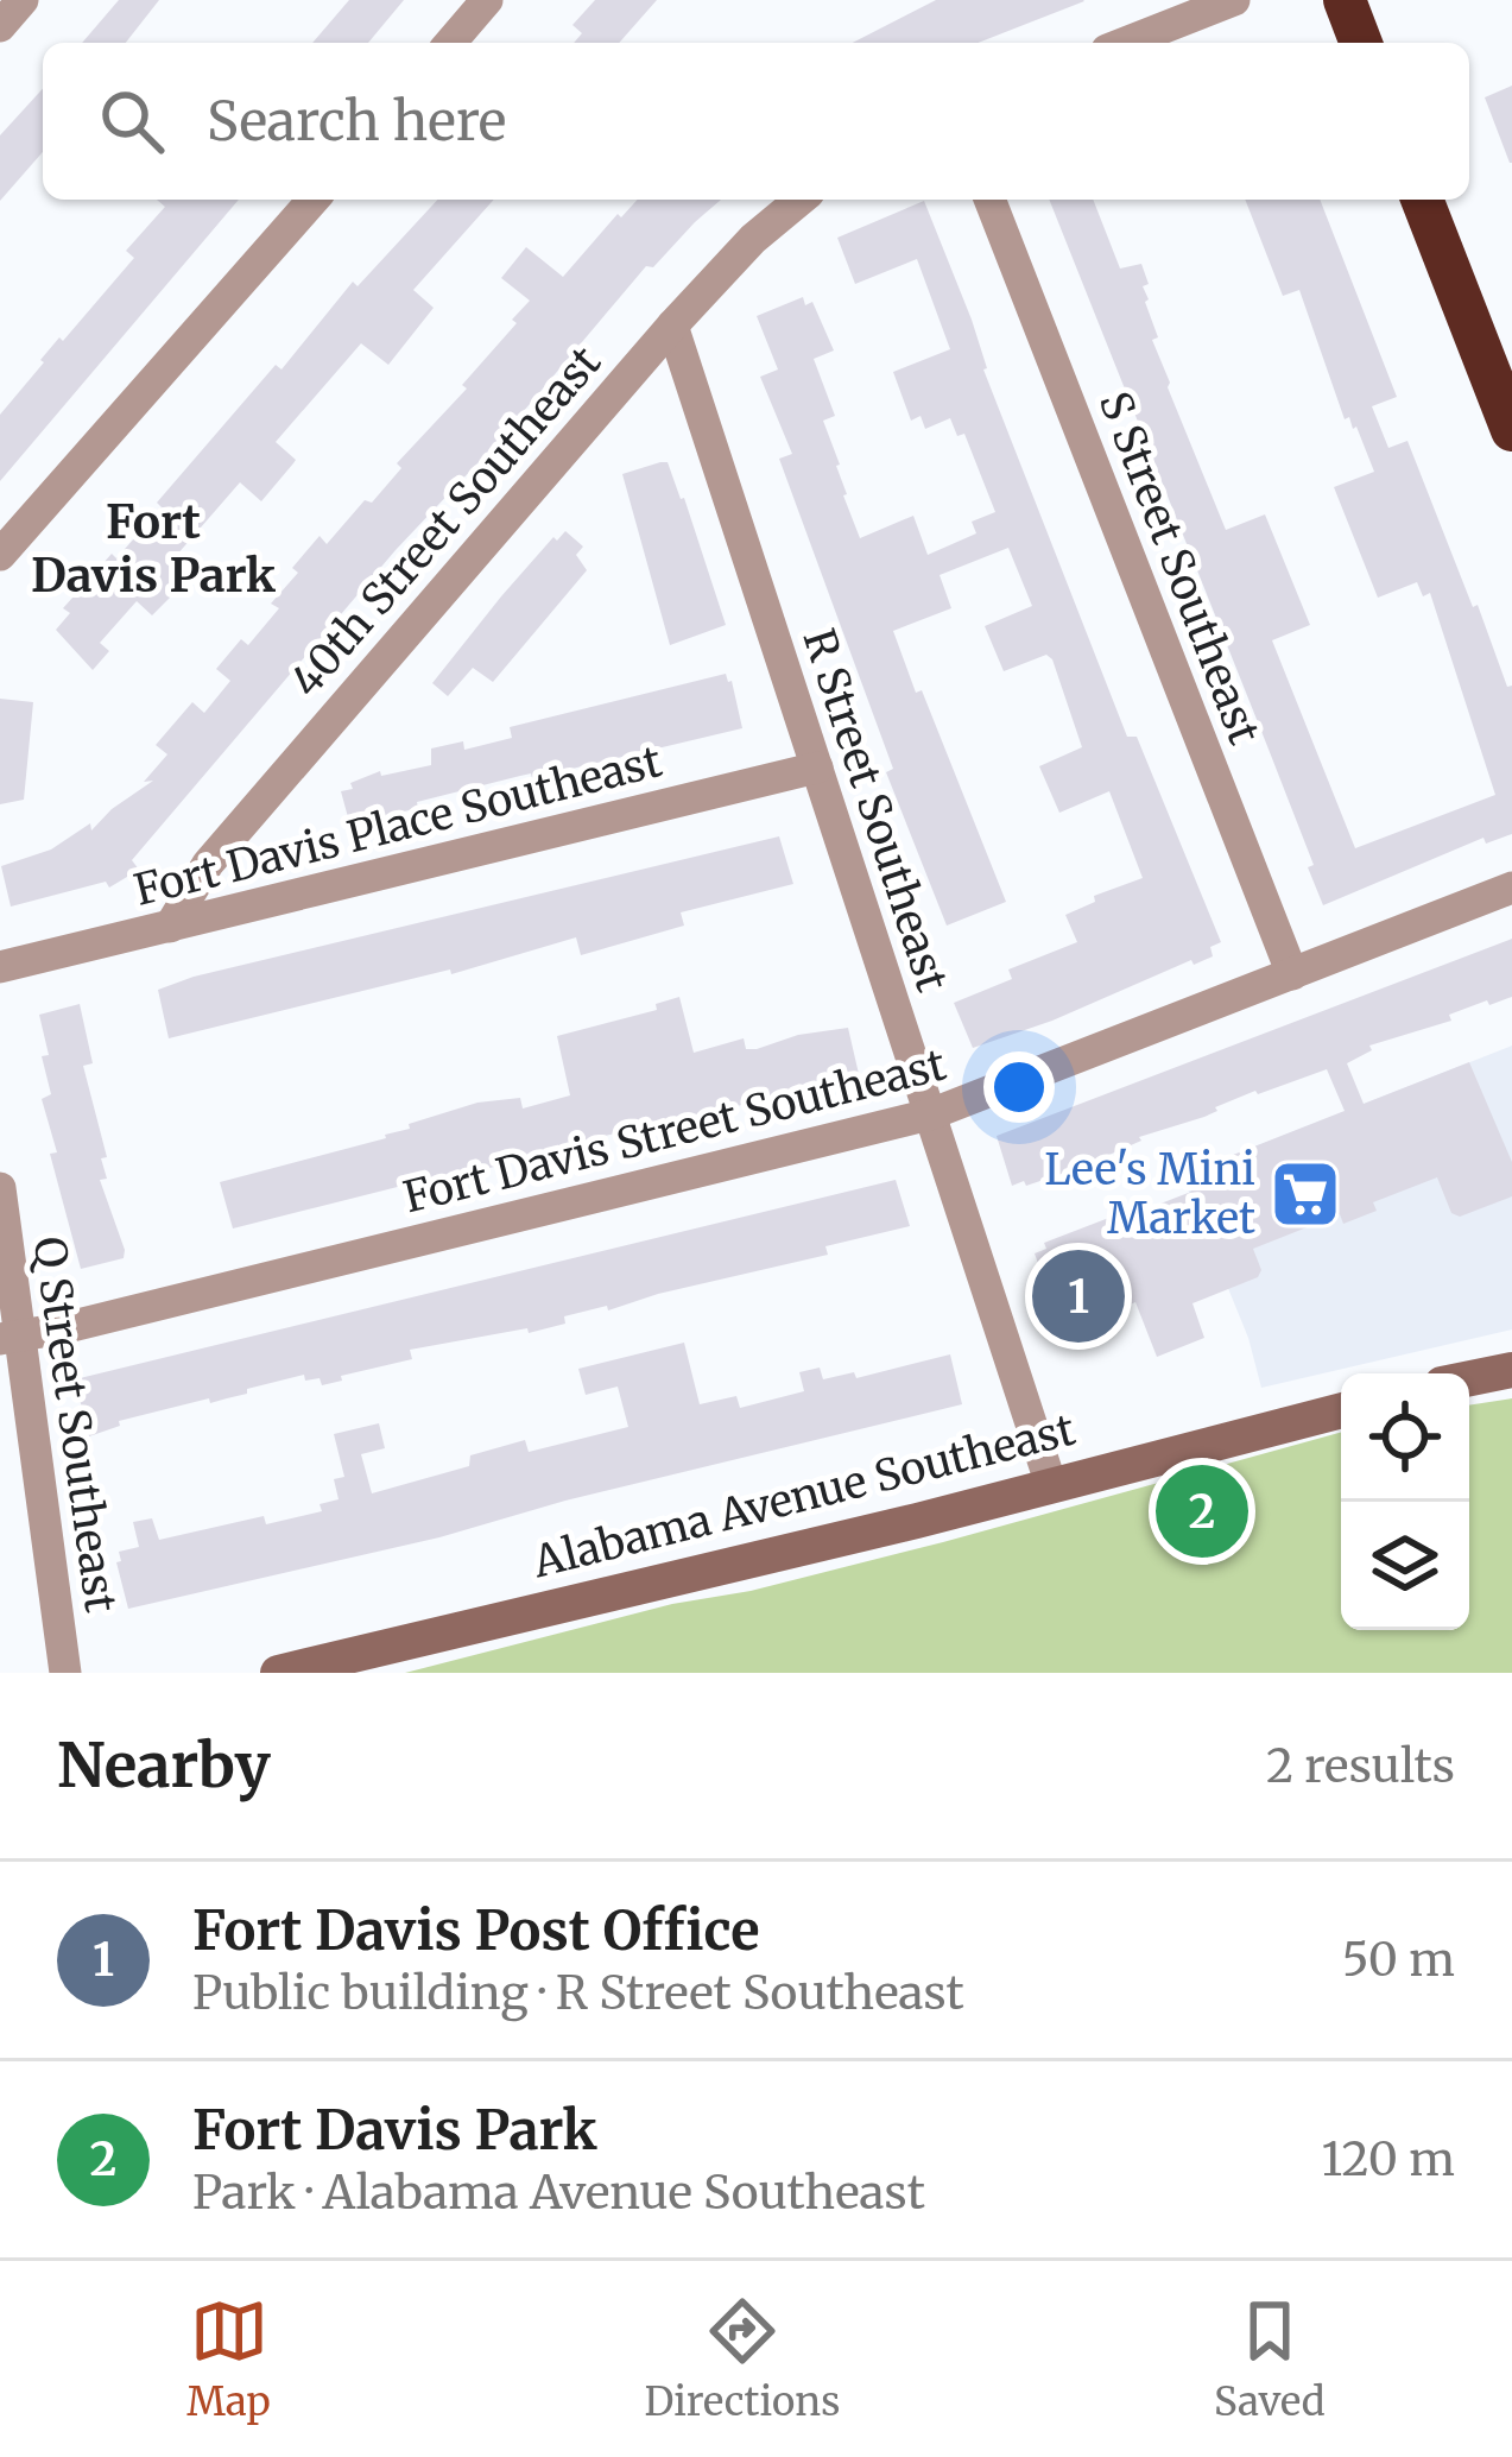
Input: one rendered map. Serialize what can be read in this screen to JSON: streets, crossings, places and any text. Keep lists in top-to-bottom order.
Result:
{
  "streets": {
    "street": [
      "40th Street Southeast",
      "S Street Southeast",
      "R Street Southeast",
      "Fort Davis Place Southeast",
      "Fort Davis Street Southeast",
      "Q Street Southeast",
      "Alabama Avenue Southeast"
    ]
  },
  "crossings": [
    ["40th Street Southeast", "R Street Southeast"],
    ["40th Street Southeast", "Fort Davis Place Southeast"],
    ["S Street Southeast", "Fort Davis Street Southeast"],
    ["R Street Southeast", "Fort Davis Place Southeast"],
    ["R Street Southeast", "Fort Davis Street Southeast"],
    ["R Street Southeast", "Alabama Avenue Southeast"],
    ["Fort Davis Street Southeast", "Q Street Southeast"]
  ],
  "districts": ["Fort Davis Park"],
  "places": {
    "supermarket": ["Lee's Mini Market"]
  },
  "page": {
    "search": "Search here",
    "pins": ["1", "2"],
    "heading": ["Nearby", "2 results"],
    "list": [
      {
        "mark": "1",
        "name": "Fort Davis Post Office",
        "note": "Public building · R Street Southeast",
        "value": "50 m"
      },
      {
        "mark": "2",
        "name": "Fort Davis Park",
        "note": "Park · Alabama Avenue Southeast",
        "value": "120 m"
      }
    ],
    "nav": ["Map", "Directions", "Saved"]
  }
}
